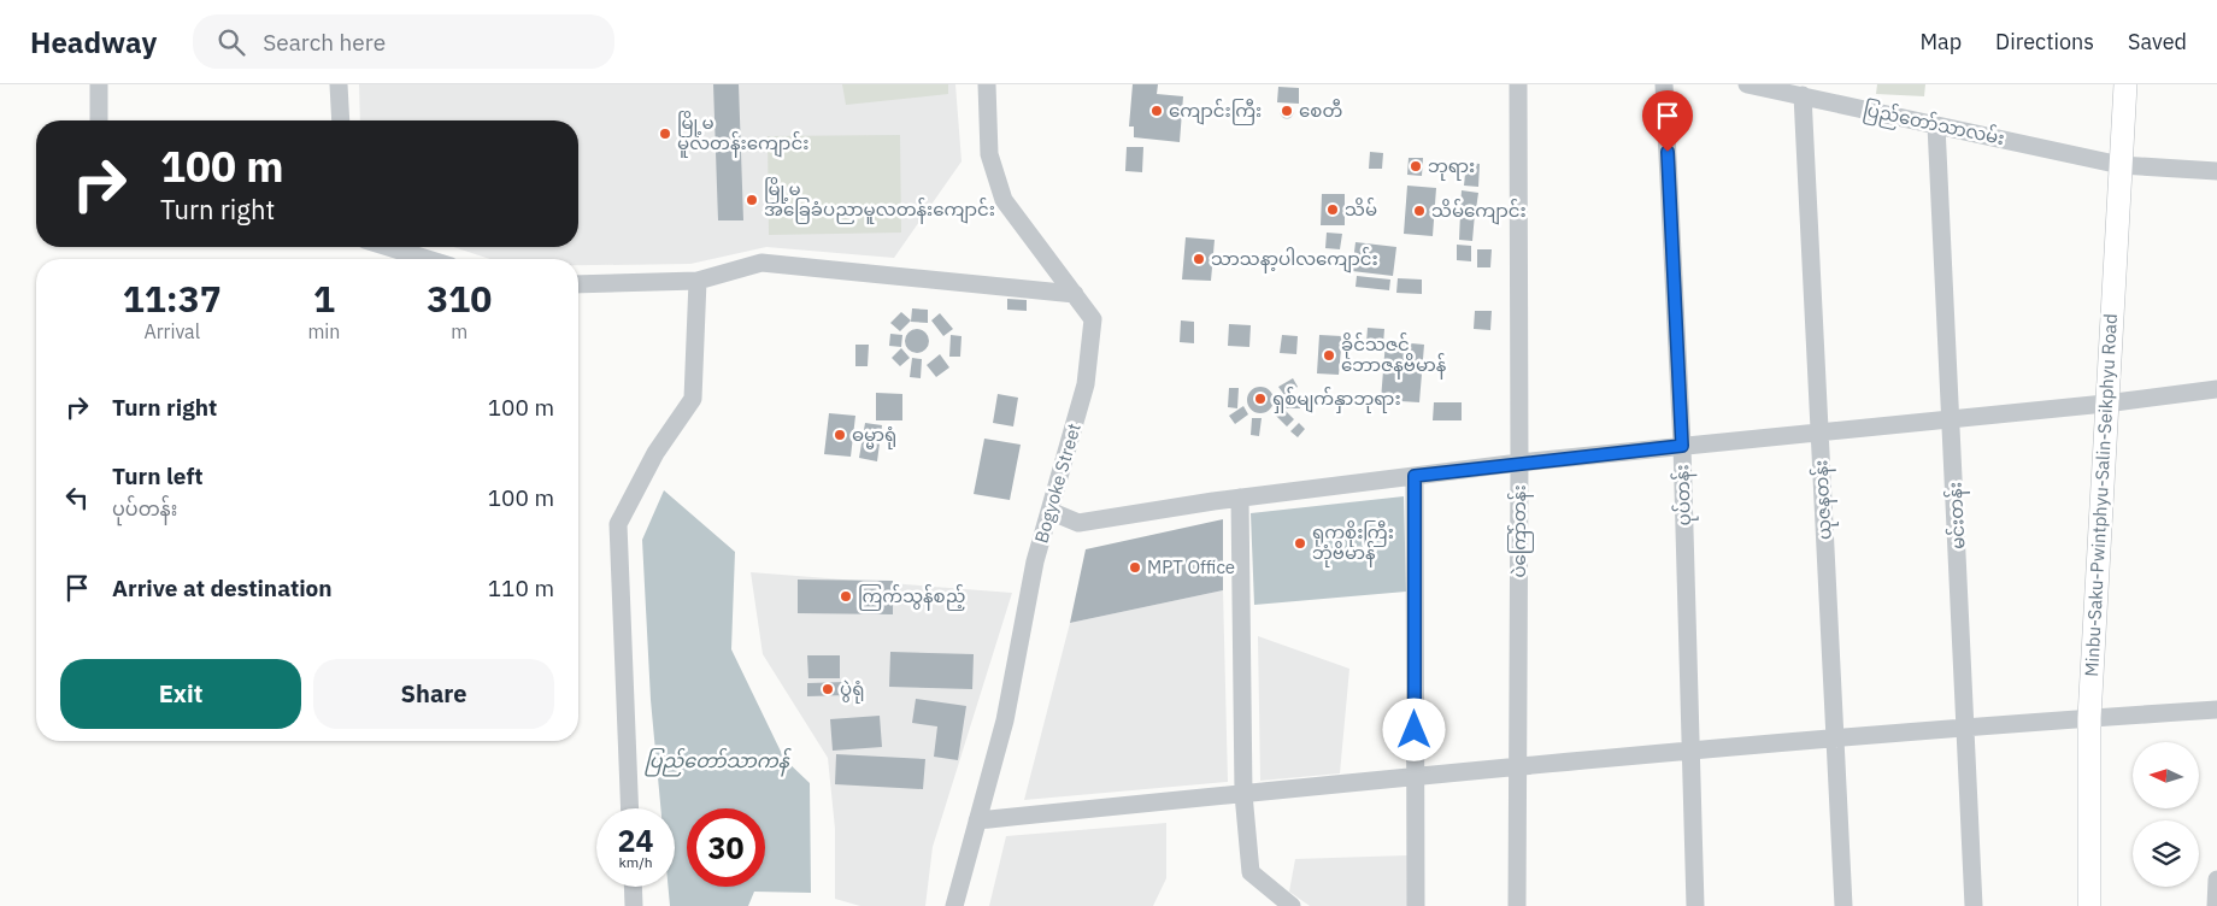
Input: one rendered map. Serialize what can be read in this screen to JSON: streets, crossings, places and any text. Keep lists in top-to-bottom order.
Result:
{
  "streets": {
    "main road": ["Minbu-Saku-Pwintphyu-Salin-Seikphyu Road"],
    "street": [
      "ပြည်တော်သာလမ်း",
      "Bogyoke Street",
      "ပုပ်တန်း",
      "ယုဇနတန်း",
      "မင်းတန်း",
      "ပဲကြော်တန်း"
    ]
  },
  "crossings": [
    ["ပြည်တော်သာလမ်း", "Minbu-Saku-Pwintphyu-Salin-Seikphyu Road"],
    ["ပြည်တော်သာလမ်း", "ယုဇနတန်း"],
    ["ပြည်တော်သာလမ်း", "မင်းတန်း"]
  ],
  "water": ["ပြည်တော်သာကန်"],
  "places": [
    "ကျောင်းကြီး",
    "စေတီ",
    "မြို့မ မူလတန်းကျောင်း",
    "ဘုရား",
    "မြို့မ အခြေခံပညာမူလတန်းကျောင်း",
    "သိမ်",
    "သိမ်ကျောင်း",
    "သာသနာ့ပါလကျောင်း",
    "ခိုင်သဇင် ဘောဇနဗိမာန်",
    "ရှစ်မျက်နှာဘုရား",
    "ဓမ္မာရုံ",
    "ရုက္ခစိုးကြီး ဘုံဗိမာန်",
    "MPT Office",
    "ကြက်သွန်စည့်",
    "ပွဲရုံ"
  ],
  "north": "left",
  "page": {
    "header": "Headway",
    "search": "Search here",
    "nav": ["Map", "Directions", "Saved"],
    "turn": ["100 m", "Turn right"],
    "eta": [
      "11:37",
      "Arrival",
      "1",
      "min",
      "310",
      "m"
    ],
    "list": [
      {
        "name": "Turn right",
        "value": "100 m"
      },
      {
        "name": "Turn left",
        "note": "ပုပ်တန်း",
        "value": "100 m"
      },
      {
        "name": "Arrive at destination",
        "value": "110 m"
      }
    ],
    "buttons": ["Exit", "Share"],
    "speed": "24 km/h",
    "limit": "30"
  }
}
